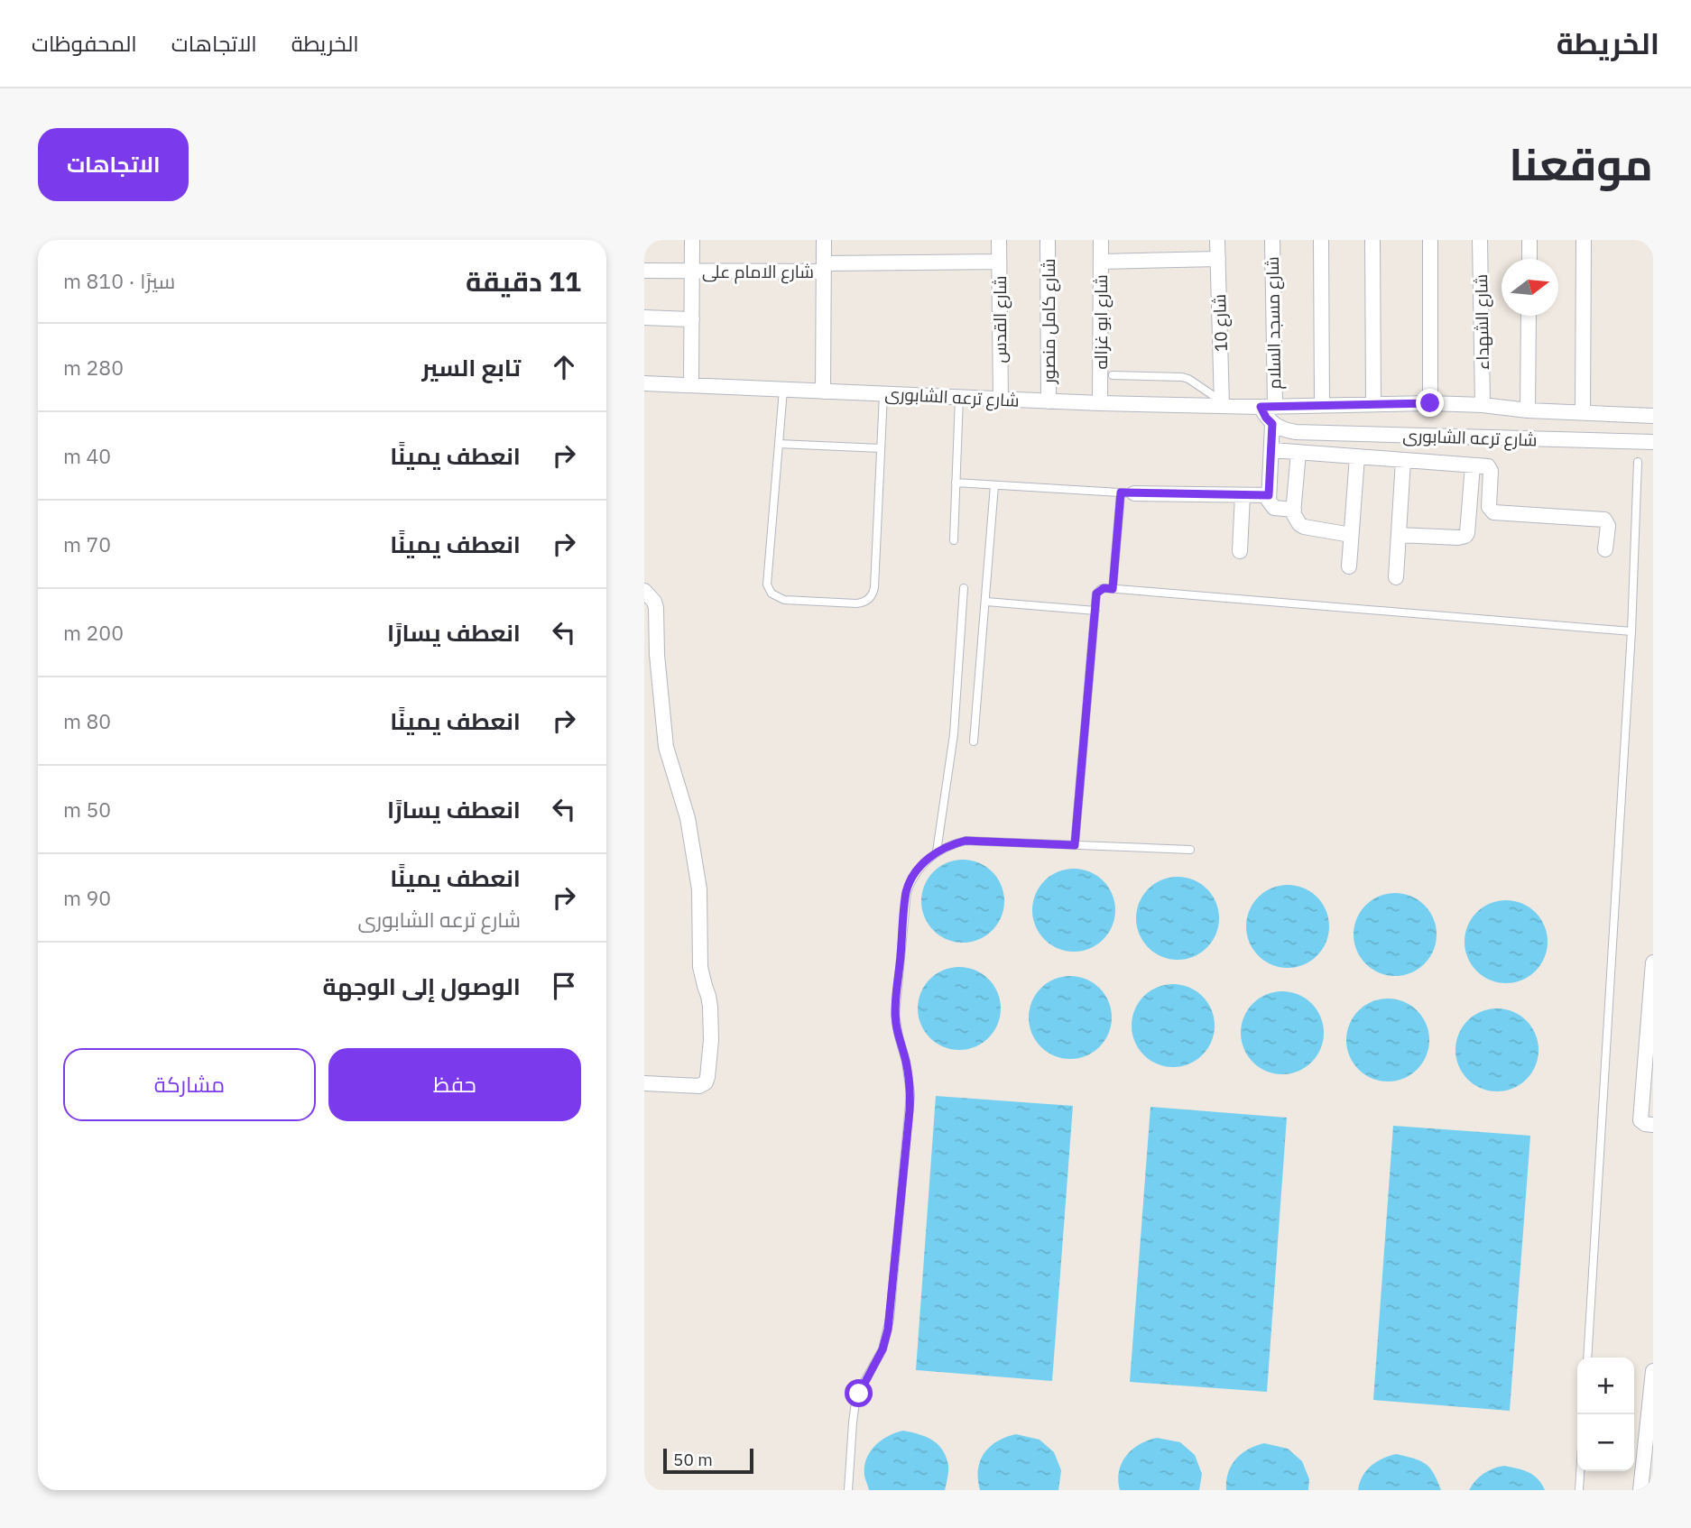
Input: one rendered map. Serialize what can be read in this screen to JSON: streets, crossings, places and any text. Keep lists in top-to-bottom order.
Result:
{
  "streets": {
    "street": [
      "شارع الامام على",
      "شارع القدس",
      "شارع كامل منصور",
      "شارع ابو غزاله",
      "شارع الشهداء",
      "شارع 10",
      "شارع مسجد السلام",
      "شارع ترعه الشابورى"
    ]
  },
  "crossings": [
    ["شارع الامام على", "شارع القدس"],
    ["شارع القدس", "شارع ترعه الشابورى"],
    ["شارع كامل منصور", "شارع ترعه الشابورى"],
    ["شارع ابو غزاله", "شارع ترعه الشابورى"],
    ["شارع الشهداء", "شارع ترعه الشابورى"],
    ["شارع 10", "شارع ترعه الشابورى"],
    ["شارع مسجد السلام", "شارع ترعه الشابورى"]
  ],
  "scale_bar": "50 m",
  "north": "right",
  "page": {
    "header": "الخريطة",
    "nav": ["الخريطة", "الاتجاهات", "المحفوظات"],
    "title": "موقعنا",
    "buttons": [
      "الاتجاهات",
      ["حفظ", "مشاركة"]
    ],
    "heading": ["11 دقيقة", "سيرًا · 810 m"],
    "list": [
      ["تابع السير", "280 m"],
      ["انعطف يمينًا", "40 m"],
      ["انعطف يمينًا", "70 m"],
      ["انعطف يسارًا", "200 m"],
      ["انعطف يمينًا", "80 m"],
      ["انعطف يسارًا", "50 m"],
      ["انعطف يمينًا", "شارع ترعه الشابورى", "90 m"],
      "الوصول إلى الوجهة"
    ],
    "map_buttons": ["+", "−"],
    "scale": "50 m"
  }
}
